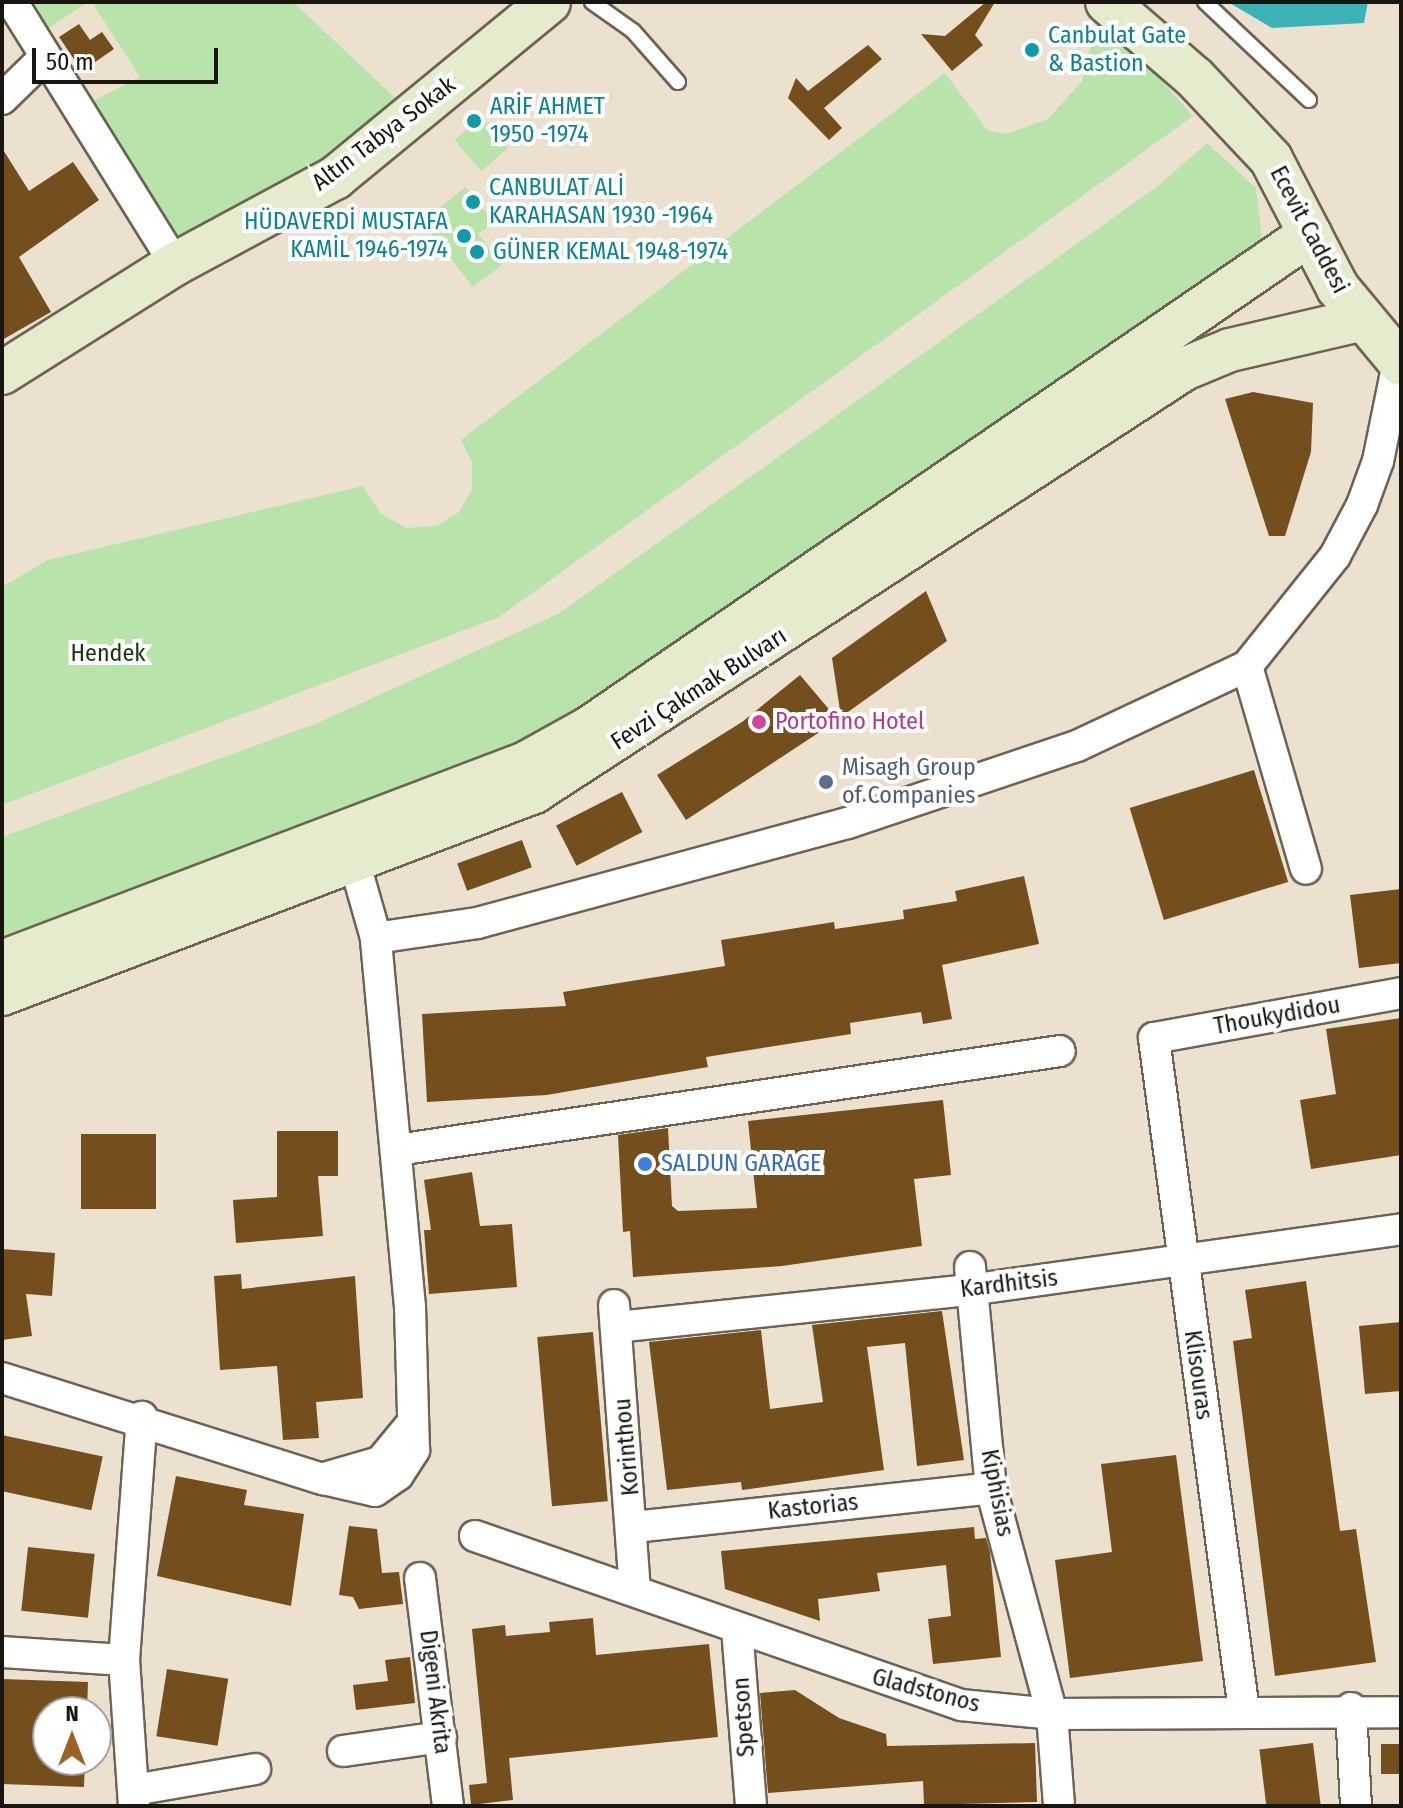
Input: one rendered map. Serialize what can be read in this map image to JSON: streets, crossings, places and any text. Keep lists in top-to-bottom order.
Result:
{
  "streets": {
    "main road": ["Altın Tabya Sokak", "Ecevit Caddesi", "Fevzi Çakmak Bulvarı"],
    "street": [
      "Thoukydidou",
      "Kardhitsis",
      "Klisouras",
      "Korinthou",
      "Kiphisias",
      "Kastorias",
      "Gladstonos",
      "Digeni Akrita",
      "Spetson"
    ]
  },
  "crossings": [
    ["Ecevit Caddesi", "Fevzi Çakmak Bulvarı"],
    ["Thoukydidou", "Klisouras"],
    ["Kardhitsis", "Klisouras"],
    ["Kardhitsis", "Korinthou"],
    ["Kardhitsis", "Kiphisias"],
    ["Klisouras", "Gladstonos"],
    ["Korinthou", "Kastorias"],
    ["Korinthou", "Gladstonos"],
    ["Kiphisias", "Kastorias"],
    ["Kiphisias", "Gladstonos"],
    ["Gladstonos", "Spetson"]
  ],
  "parks": ["Hendek"],
  "places": [
    "Canbulat Gate & Bastion",
    "ARİF AHMET 1950 -1974",
    "CANBULAT ALİ KARAHASAN 1930 -1964",
    "HÜDAVERDİ MUSTAFA KAMİL 1946-1974",
    "GÜNER KEMAL 1948-1974",
    "Portofino Hotel",
    "Misagh Group of Companies",
    "SALDUN GARAGE"
  ],
  "scale_bar": "50 m",
  "north": "top"
}
